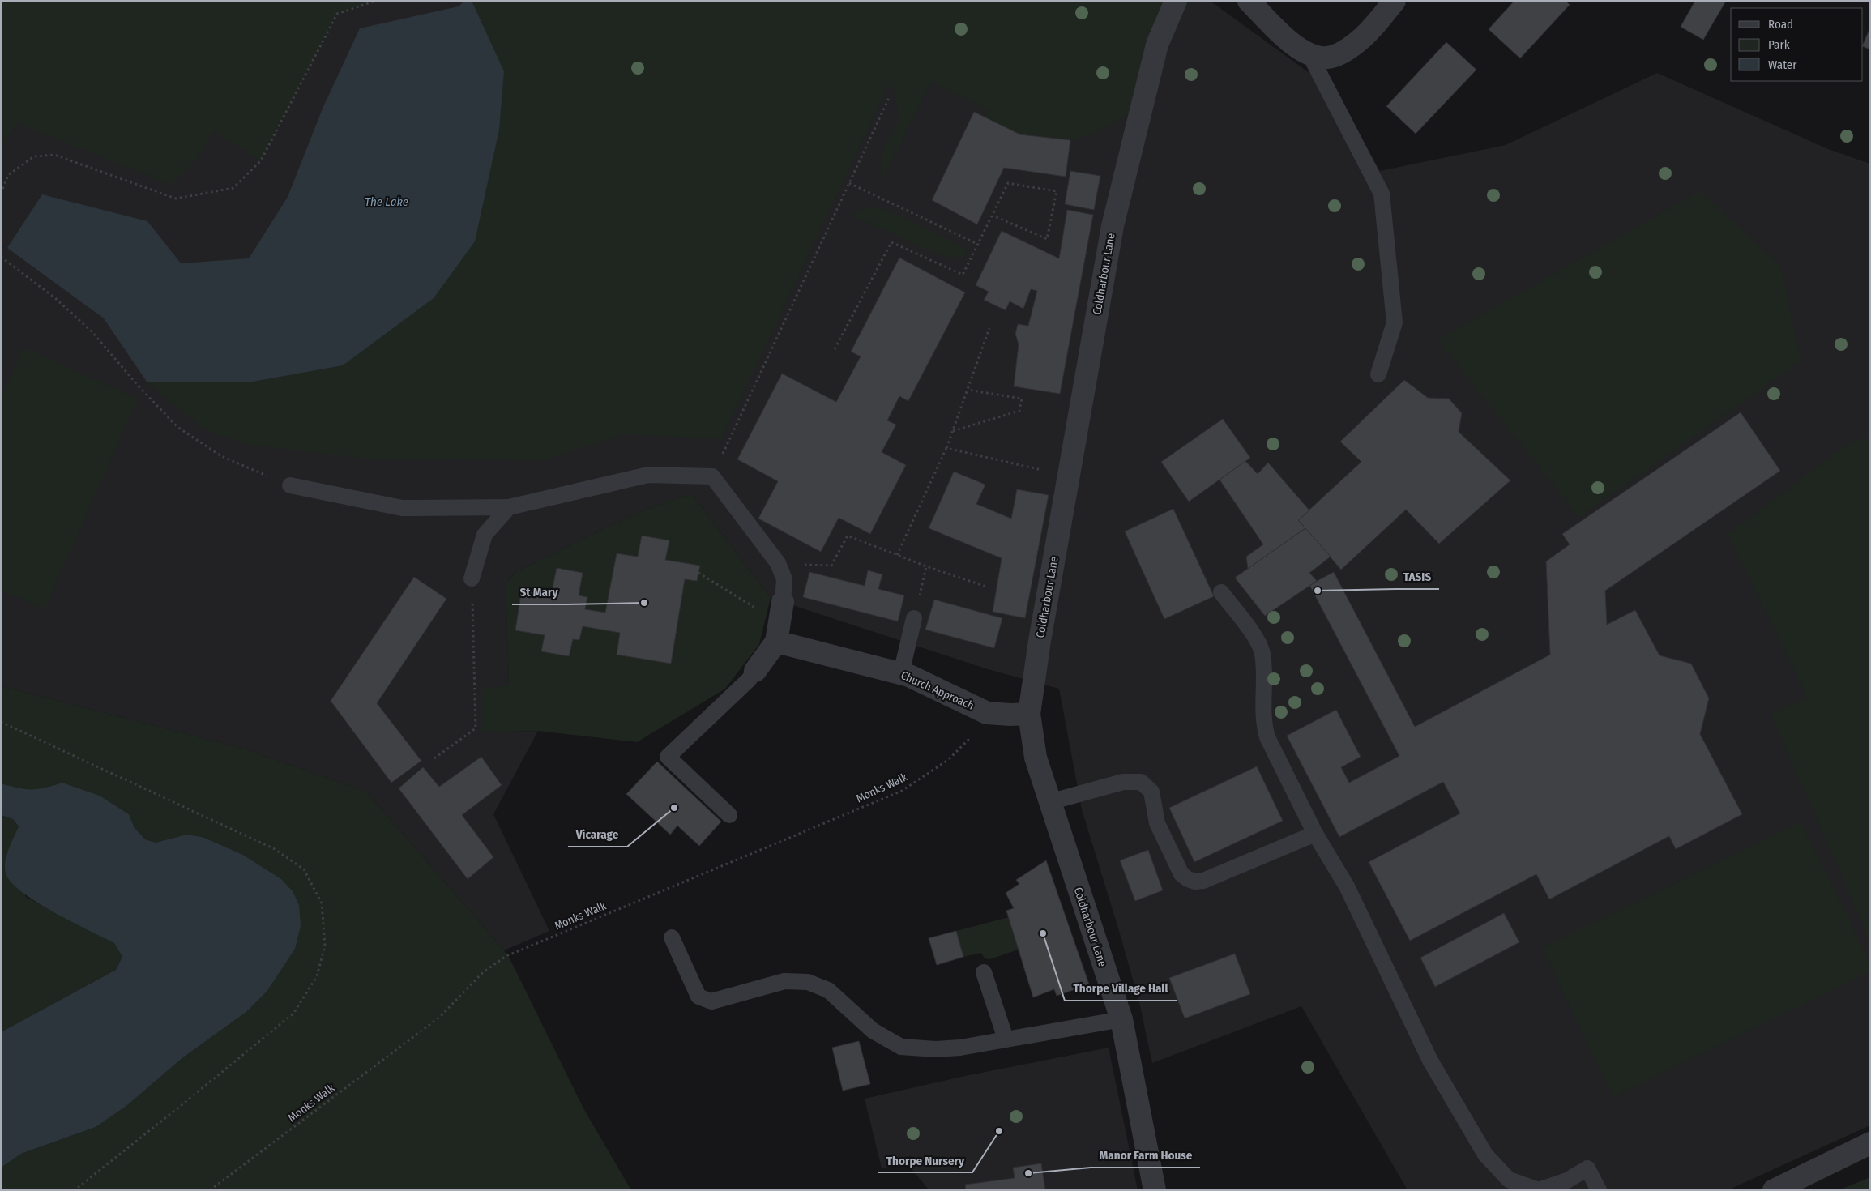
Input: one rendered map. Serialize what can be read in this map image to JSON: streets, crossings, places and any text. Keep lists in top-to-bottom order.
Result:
{
  "streets": {
    "street": ["Coldharbour Lane", "Church Approach"],
    "path": ["Monks Walk"]
  },
  "crossings": [
    ["Coldharbour Lane", "Church Approach"],
    ["Church Approach", "Monks Walk"]
  ],
  "water": ["The Lake"],
  "places": [
    "TASIS",
    "St Mary",
    "Vicarage",
    "Thorpe Village Hall",
    "Thorpe Nursery",
    "Manor Farm House"
  ],
  "legend": ["Road", "Park", "Water"]
}
